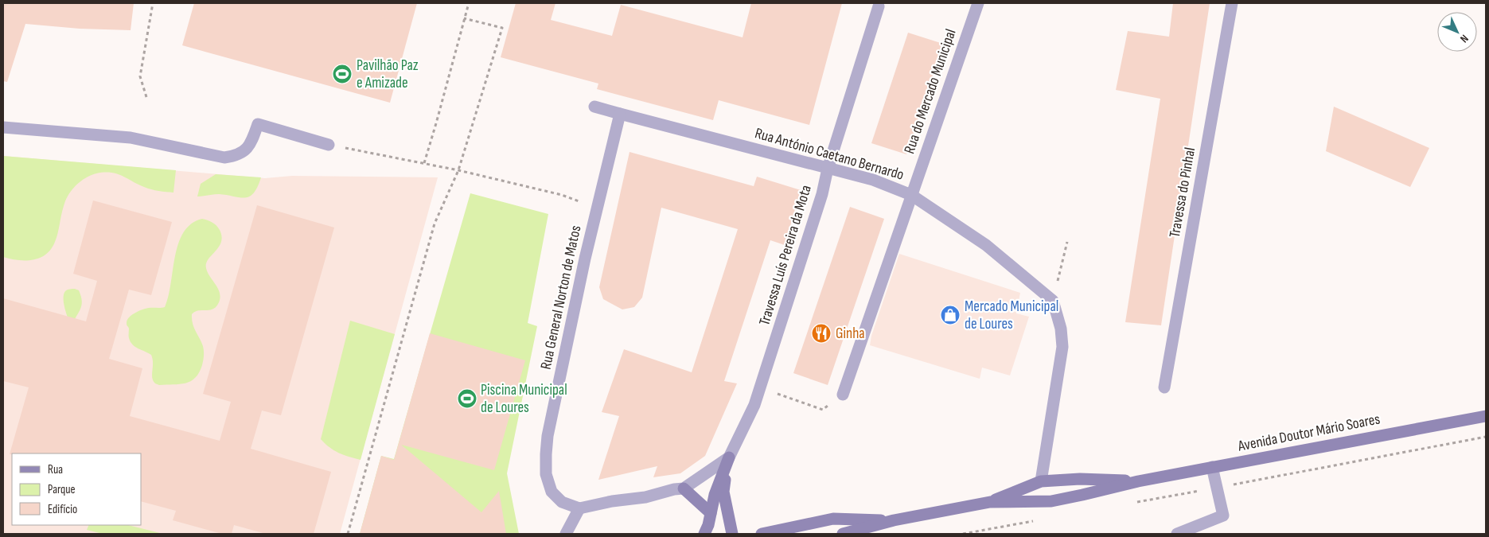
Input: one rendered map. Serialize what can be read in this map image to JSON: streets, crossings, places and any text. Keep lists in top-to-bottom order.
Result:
{
  "streets": {
    "street": [
      "Rua do Mercado Municipal",
      "Rua António Caetano Bernardo",
      "Travessa do Pinhal",
      "Travessa Luís Pereira da Mota",
      "Rua General Norton de Matos",
      "Avenida Doutor Mário Soares"
    ]
  },
  "crossings": [
    ["Rua do Mercado Municipal", "Rua António Caetano Bernardo"],
    ["Rua António Caetano Bernardo", "Travessa Luís Pereira da Mota"],
    ["Rua António Caetano Bernardo", "Rua General Norton de Matos"]
  ],
  "places": {
    "sports": ["Pavilhão Paz e Amizade", "Piscina Municipal de Loures"],
    "shop": ["Mercado Municipal de Loures"],
    "restaurant": ["Ginha"]
  },
  "legend": ["Rua", "Parque", "Edifício"],
  "north": "bottom right"
}
